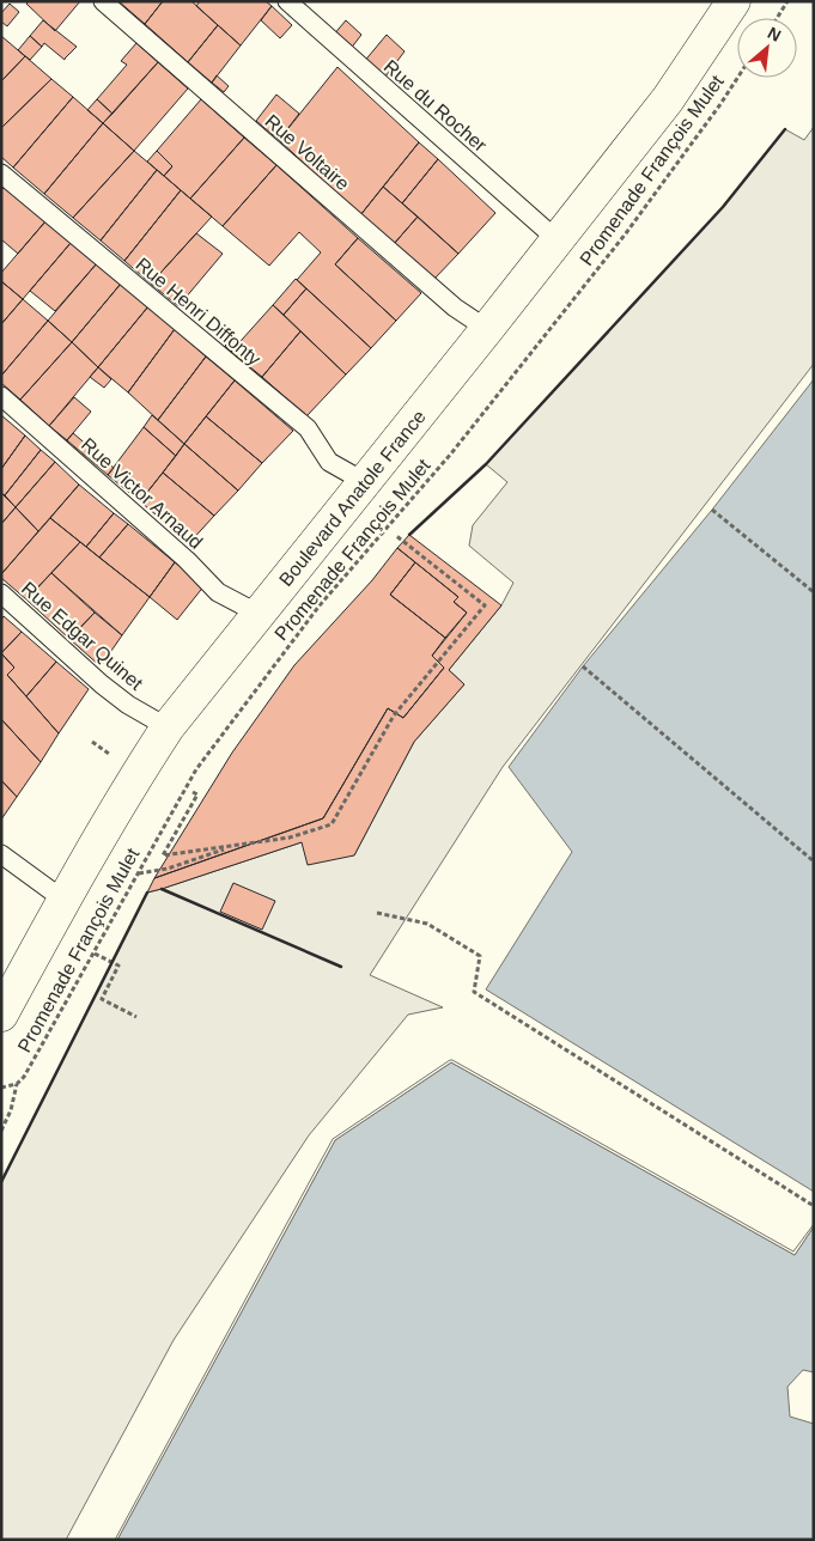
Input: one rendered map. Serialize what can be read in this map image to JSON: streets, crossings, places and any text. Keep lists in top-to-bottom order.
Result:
{
  "streets": {
    "street": ["Boulevard Anatole France"],
    "lane": [
      "Rue du Rocher",
      "Rue Voltaire",
      "Rue Henri Diffonty",
      "Rue Victor Arnaud",
      "Rue Edgar Quinet"
    ],
    "path": ["Promenade François Mulet"]
  },
  "crossings": [
    ["Rue du Rocher", "Boulevard Anatole France"],
    ["Rue Voltaire", "Boulevard Anatole France"],
    ["Rue Henri Diffonty", "Boulevard Anatole France"],
    ["Rue Victor Arnaud", "Boulevard Anatole France"],
    ["Boulevard Anatole France", "Rue Edgar Quinet"]
  ],
  "north": "top right"
}
